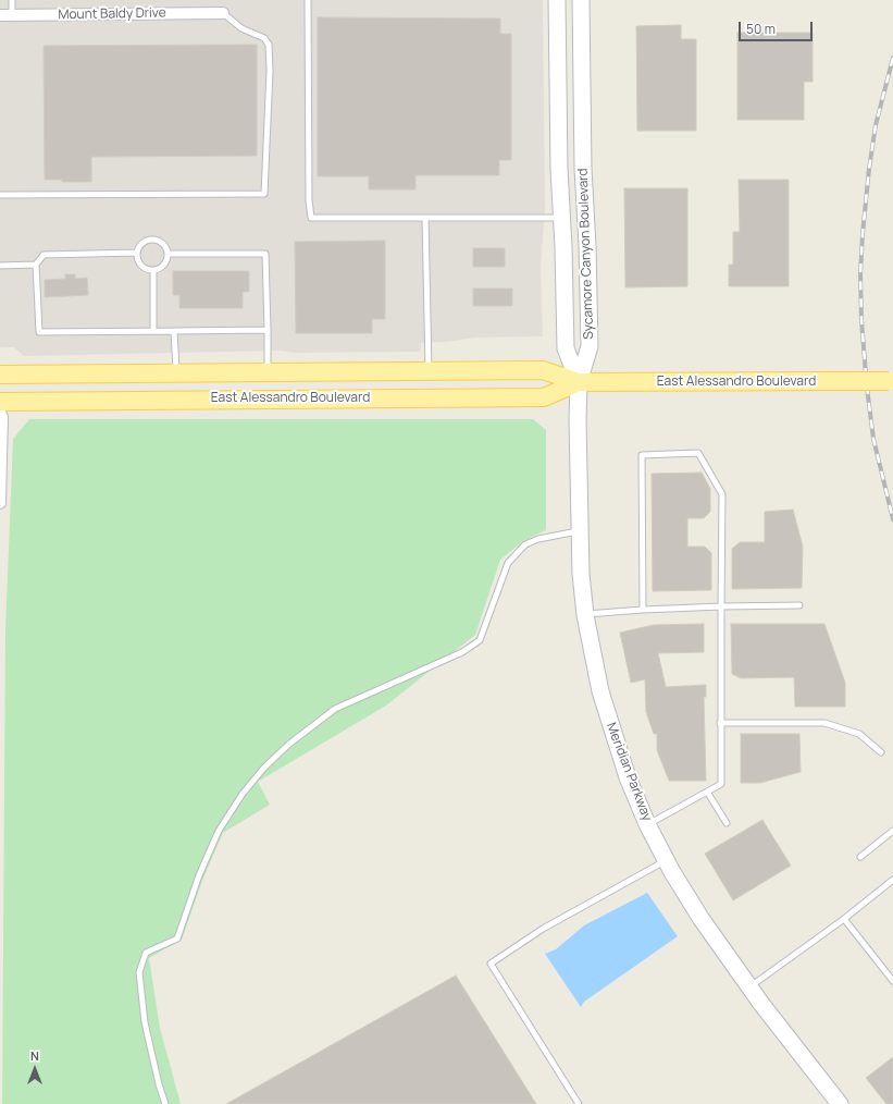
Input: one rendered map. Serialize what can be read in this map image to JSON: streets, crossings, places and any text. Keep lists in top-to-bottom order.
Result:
{
  "streets": {
    "main road": ["Sycamore Canyon Boulevard", "East Alessandro Boulevard", "Meridian Parkway"],
    "street": ["Mount Baldy Drive"]
  },
  "crossings": [
    ["Sycamore Canyon Boulevard", "East Alessandro Boulevard"],
    ["Sycamore Canyon Boulevard", "Meridian Parkway"],
    ["East Alessandro Boulevard", "Meridian Parkway"]
  ],
  "scale_bar": "50 m",
  "north": "top"
}
